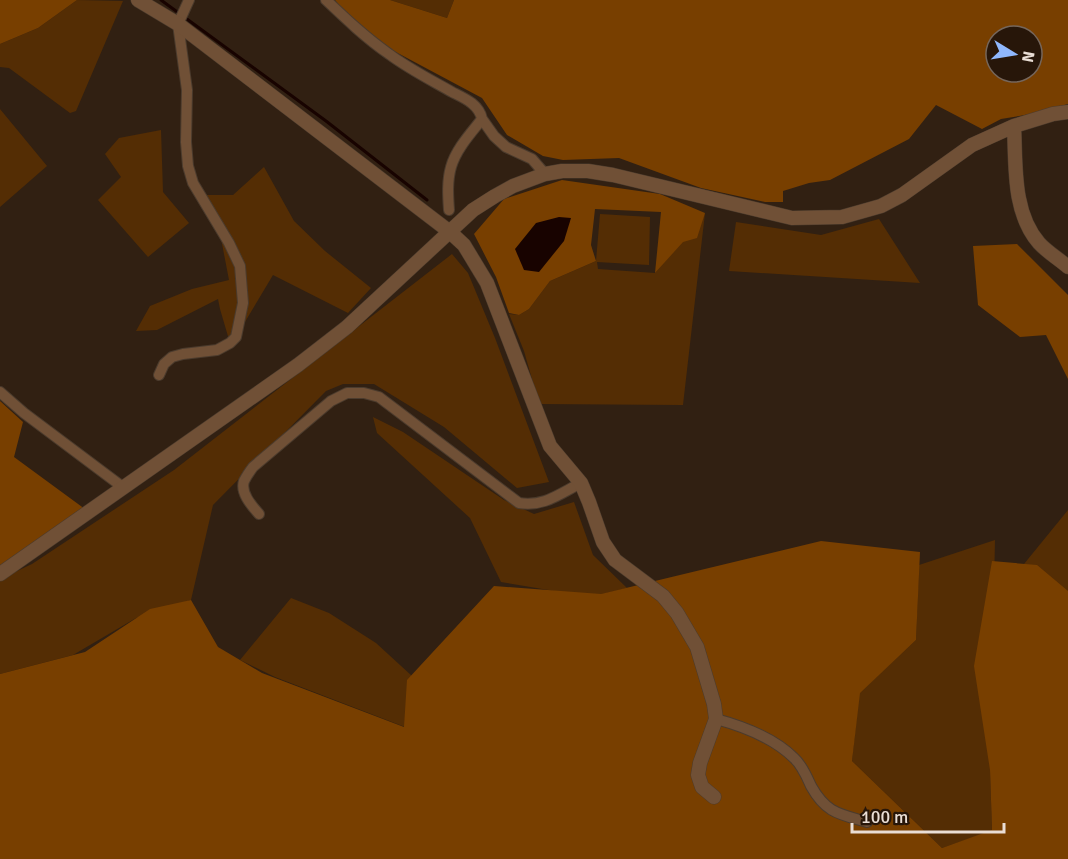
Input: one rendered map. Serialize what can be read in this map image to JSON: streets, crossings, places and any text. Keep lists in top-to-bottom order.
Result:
{
  "scale_bar": "100 m",
  "north": "right"
}
